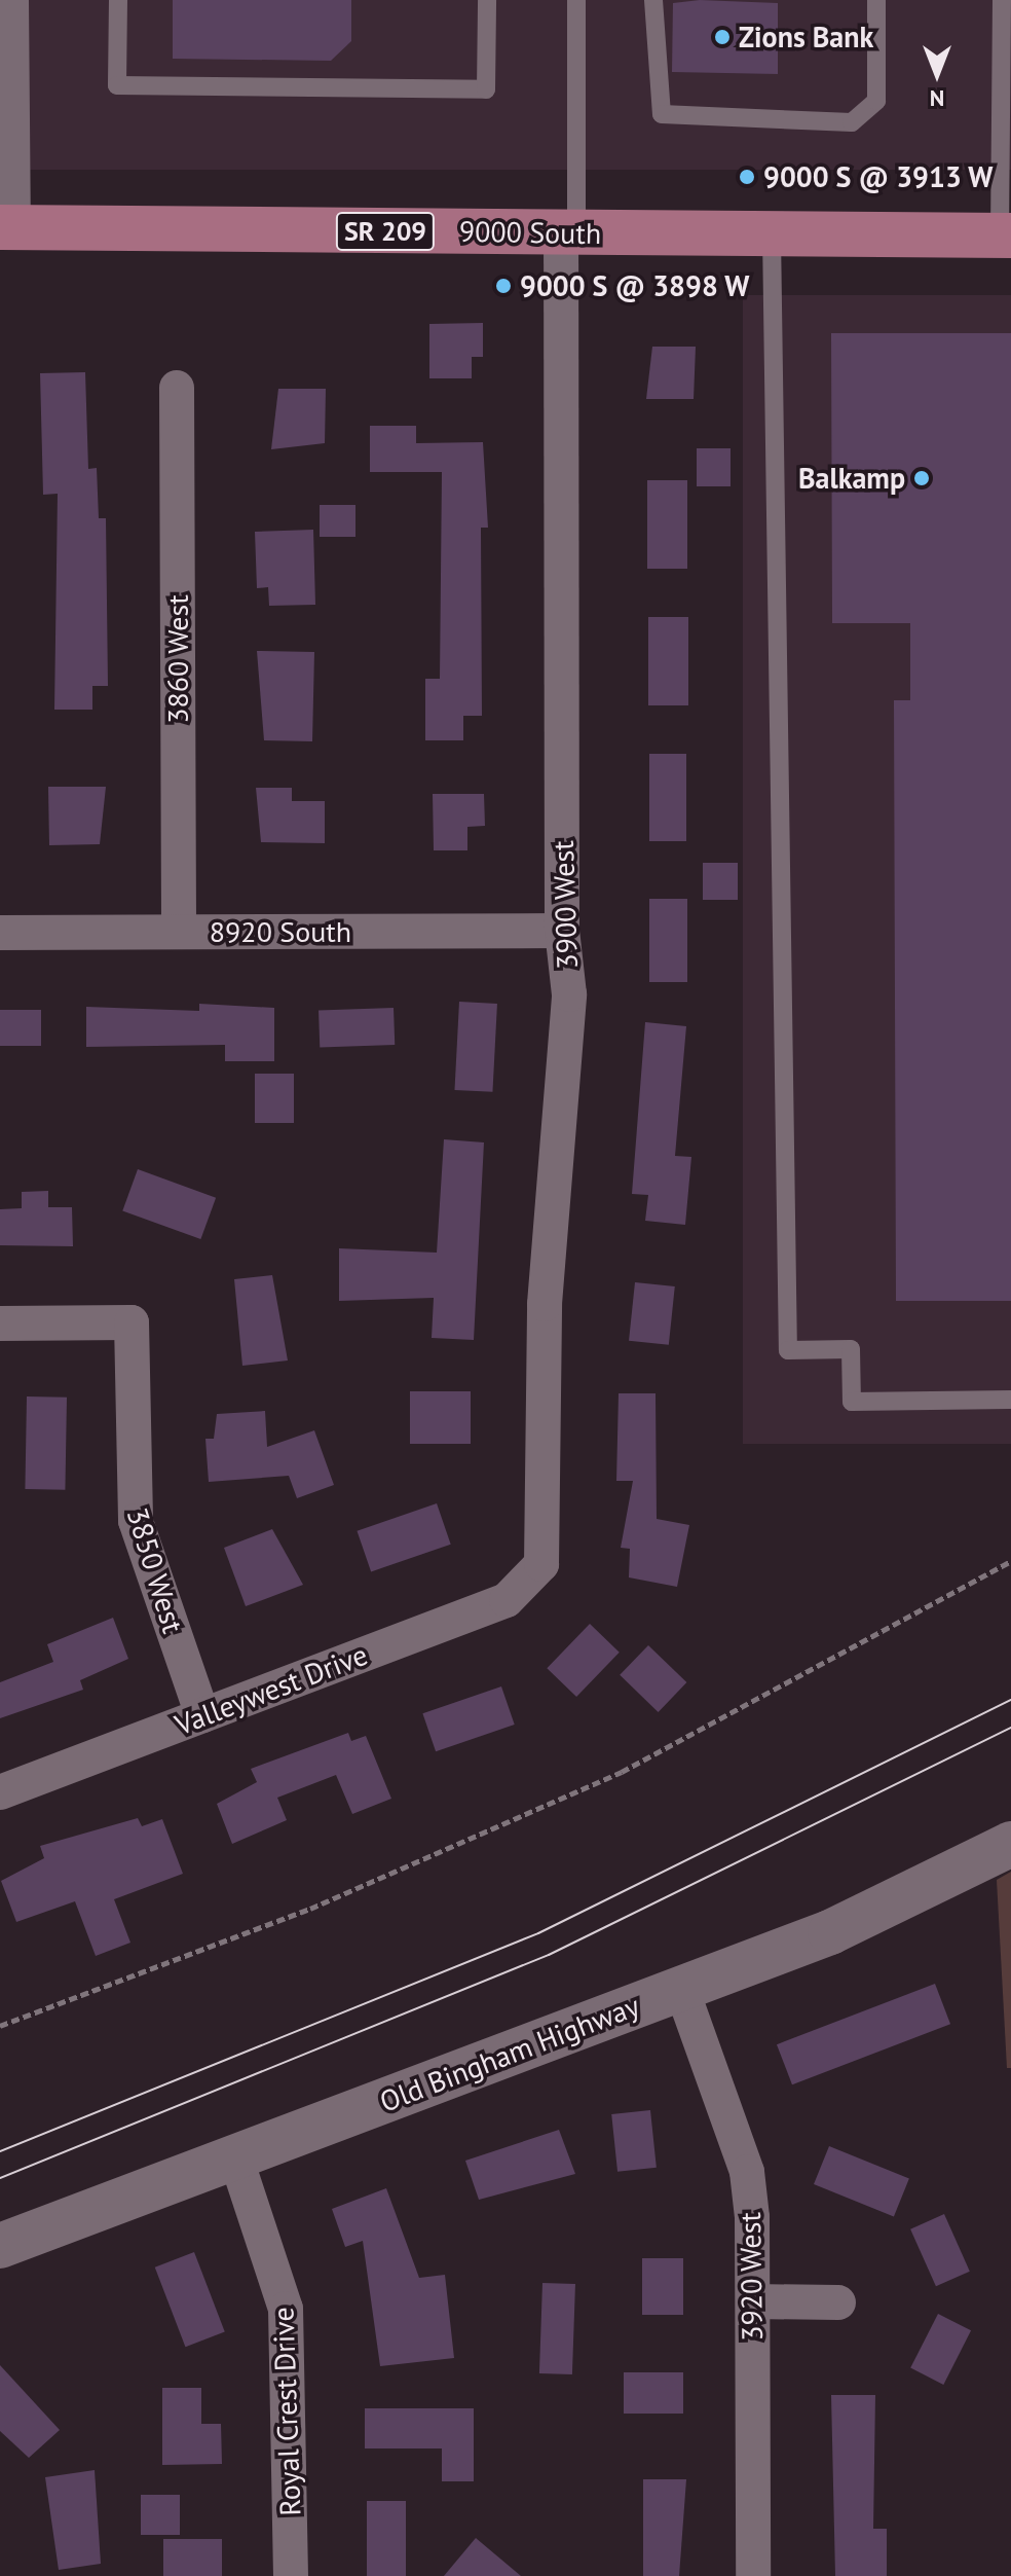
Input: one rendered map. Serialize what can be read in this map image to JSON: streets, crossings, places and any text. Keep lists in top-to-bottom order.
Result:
{
  "streets": {
    "main road": ["SR 209", "9000 South"],
    "street": [
      "3860 West",
      "3900 West",
      "8920 South",
      "3850 West",
      "Valleywest Drive",
      "Old Bingham Highway",
      "3920 West",
      "Royal Crest Drive"
    ]
  },
  "crossings": [
    ["9000 South", "3900 West"],
    ["3860 West", "8920 South"],
    ["3900 West", "8920 South"],
    ["3900 West", "Valleywest Drive"],
    ["3850 West", "Valleywest Drive"],
    ["Old Bingham Highway", "3920 West"],
    ["Old Bingham Highway", "Royal Crest Drive"]
  ],
  "places": [
    "Zions Bank",
    "9000 S @ 3913 W",
    "9000 S @ 3898 W",
    "Balkamp"
  ],
  "north": "bottom"
}
